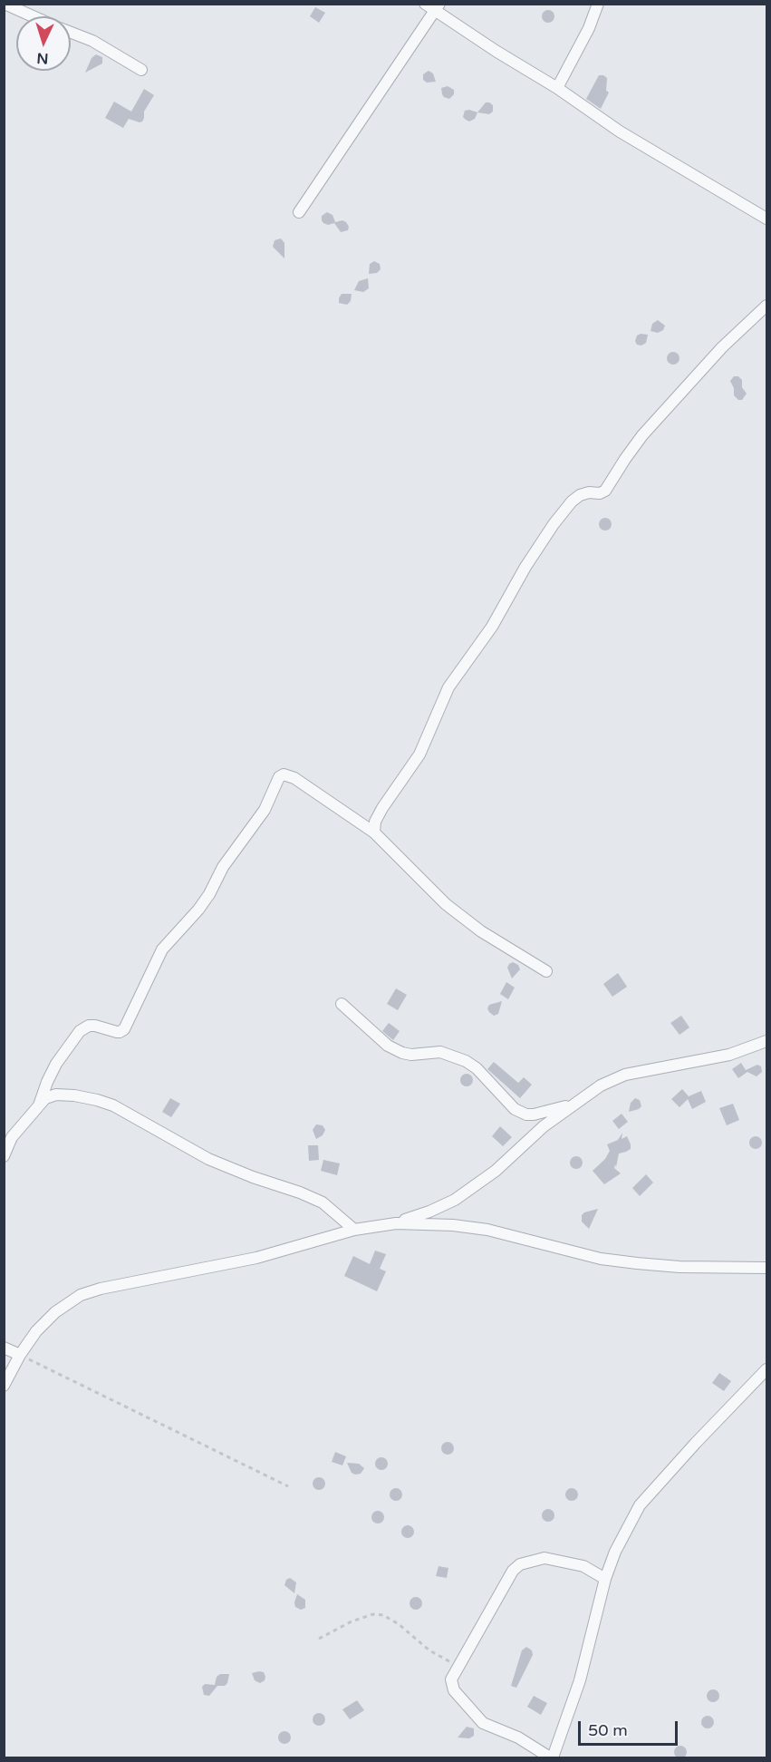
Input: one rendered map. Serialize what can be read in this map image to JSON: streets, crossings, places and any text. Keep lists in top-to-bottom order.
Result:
{
  "scale_bar": "50 m",
  "north": "bottom"
}
